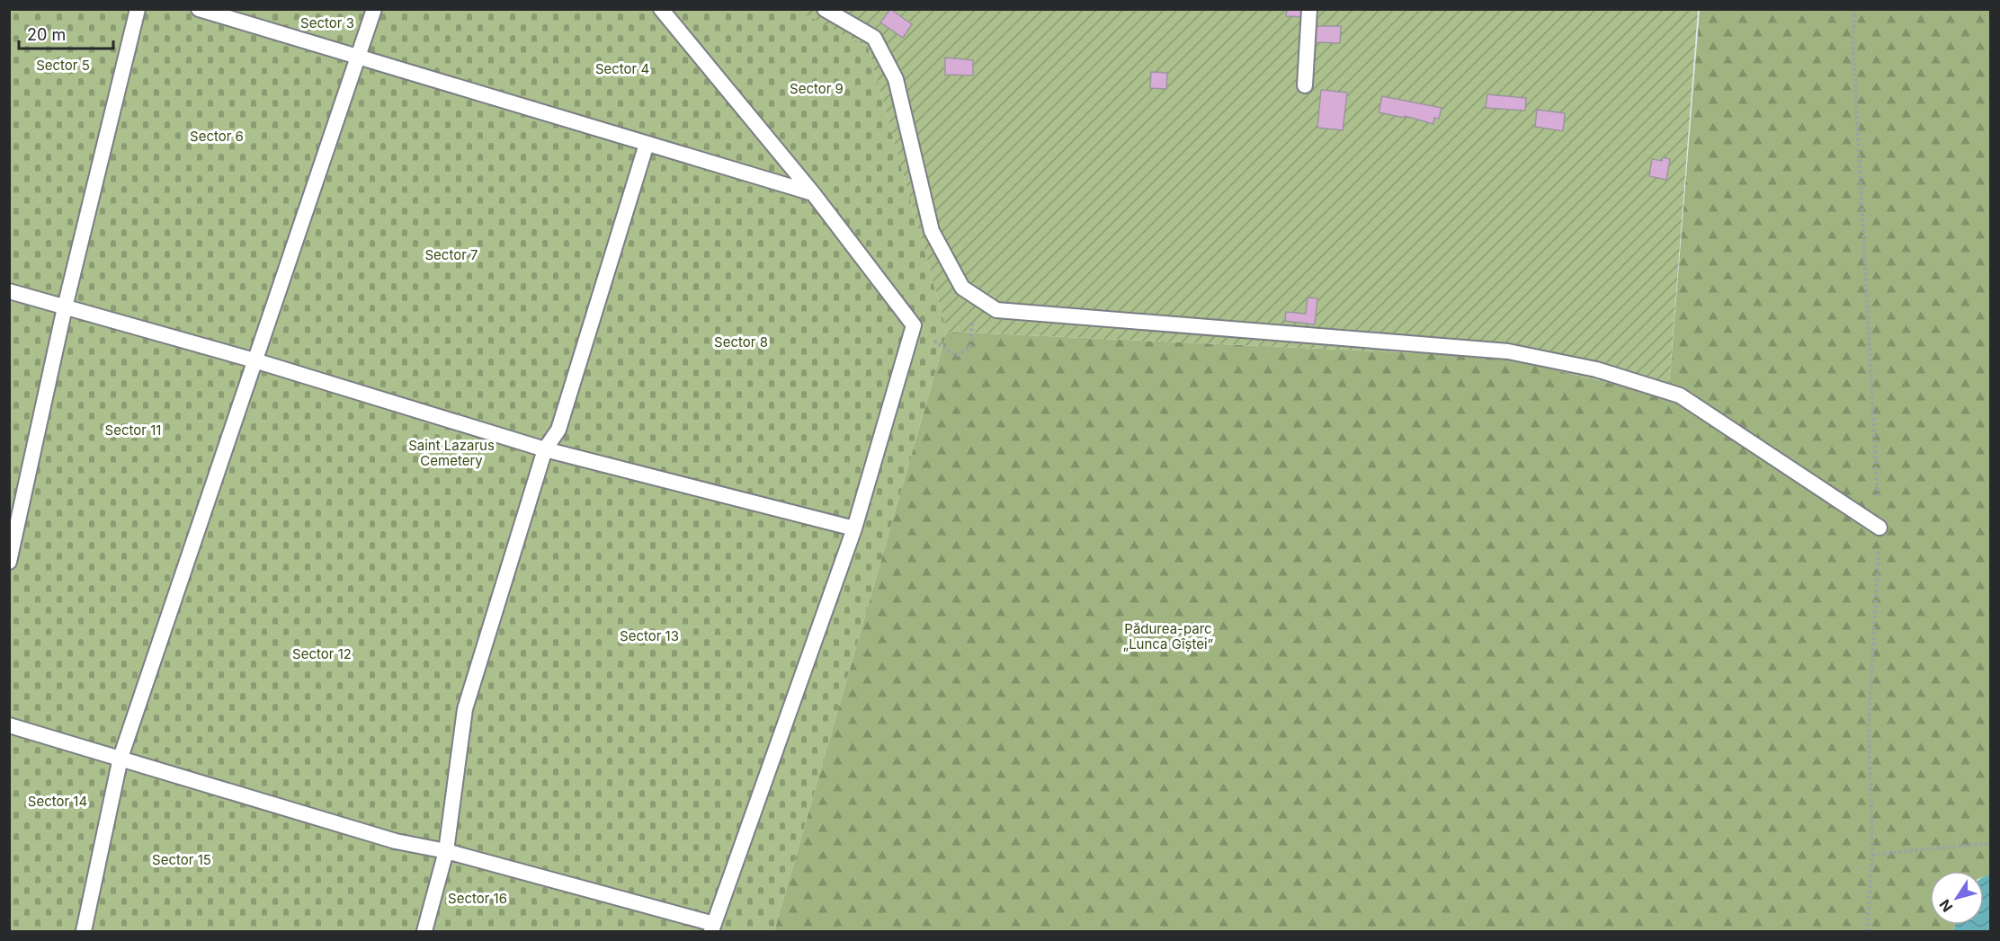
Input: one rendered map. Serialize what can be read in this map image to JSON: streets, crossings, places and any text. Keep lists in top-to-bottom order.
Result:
{
  "parks": [
    "Sector 3",
    "Sector 5",
    "Sector 4",
    "Sector 9",
    "Sector 6",
    "Sector 7",
    "Sector 8",
    "Sector 11",
    "Saint Lazarus Cemetery",
    "Pădurea-parc „Lunca Gîștei”",
    "Sector 13",
    "Sector 12",
    "Sector 14",
    "Sector 15",
    "Sector 16"
  ],
  "scale_bar": "20 m",
  "north": "bottom left"
}
